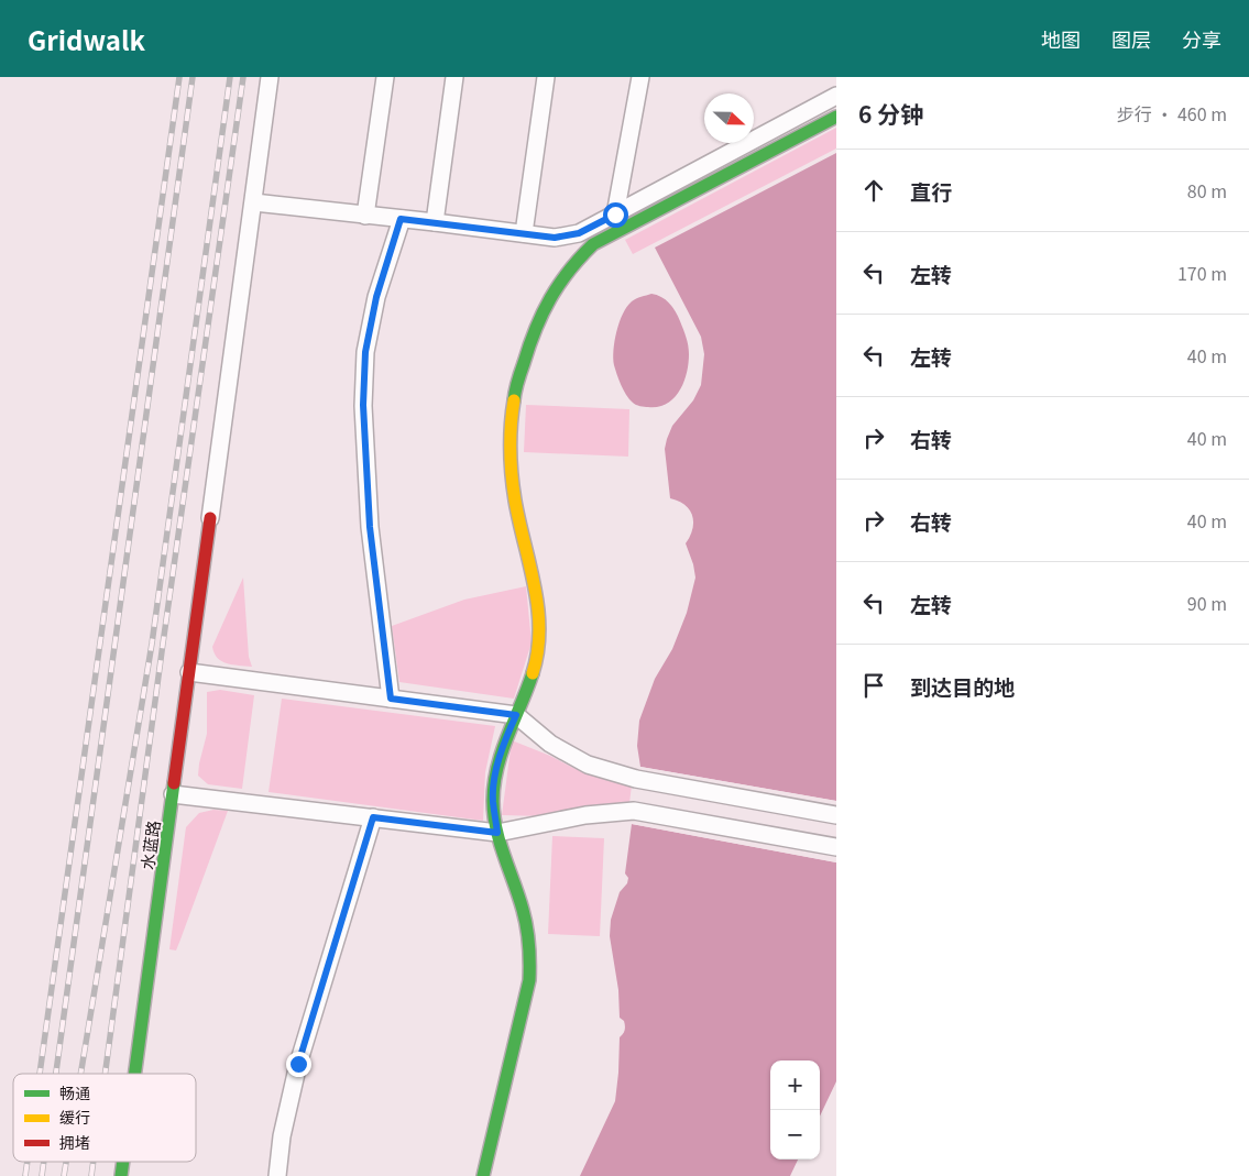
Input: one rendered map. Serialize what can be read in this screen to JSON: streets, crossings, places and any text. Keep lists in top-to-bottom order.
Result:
{
  "streets": {
    "street": ["水蓝路"]
  },
  "legend": ["畅通", "缓行", "拥堵"],
  "north": "right",
  "page": {
    "header": "Gridwalk",
    "nav": ["地图", "图层", "分享"],
    "heading": ["6 分钟", "步行 · 460 m"],
    "list": [
      ["直行", "80 m"],
      ["左转", "170 m"],
      ["左转", "40 m"],
      ["右转", "40 m"],
      ["右转", "40 m"],
      ["左转", "90 m"],
      "到达目的地"
    ],
    "map_buttons": ["+", "−"]
  }
}
